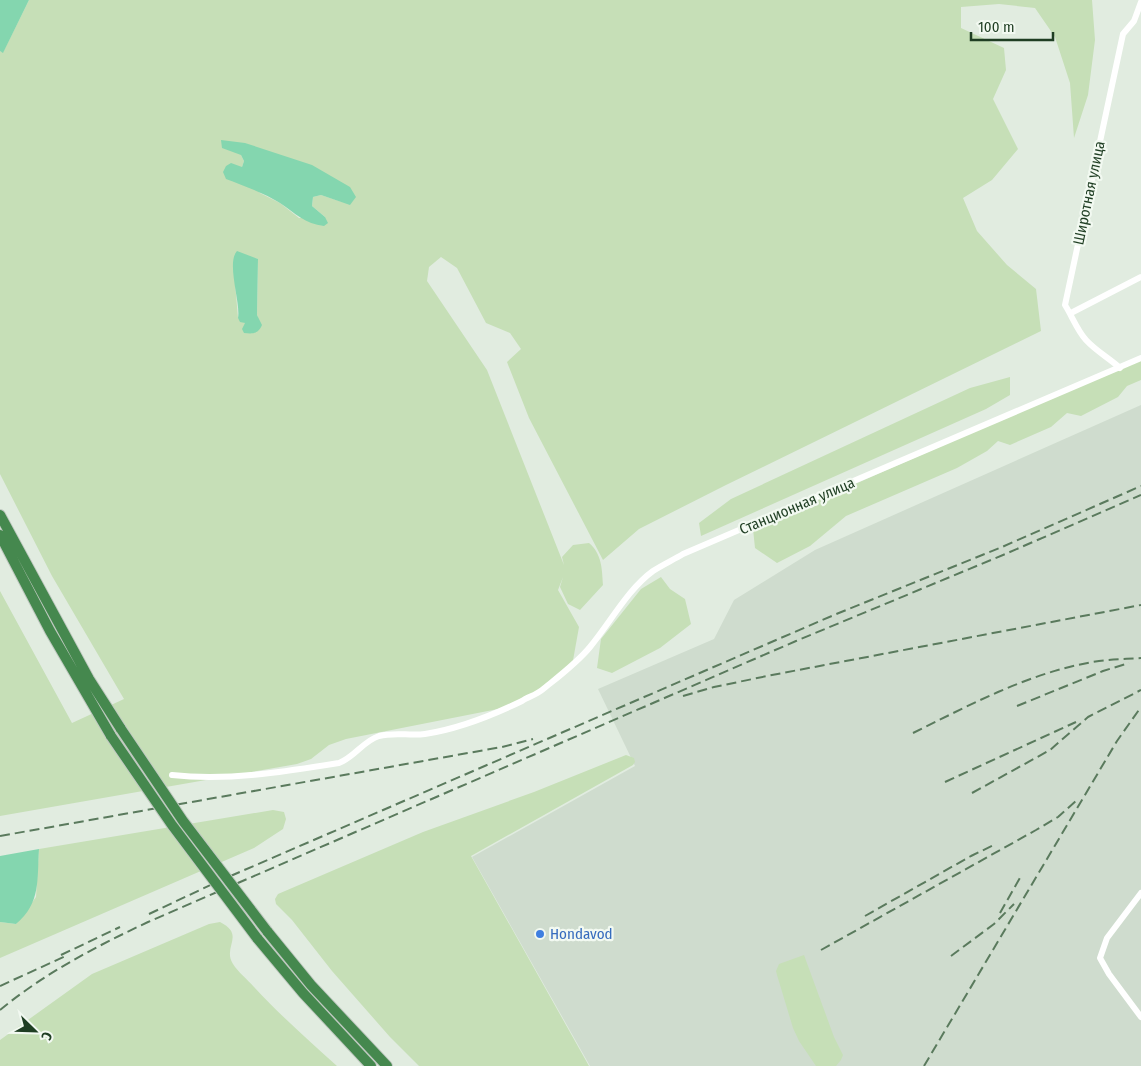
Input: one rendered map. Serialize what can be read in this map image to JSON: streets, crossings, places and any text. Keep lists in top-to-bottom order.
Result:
{
  "streets": {
    "street": ["Широтная улица", "Станционная улица"]
  },
  "crossings": [
    ["Широтная улица", "Станционная улица"]
  ],
  "places": ["Hondavod"],
  "scale_bar": "100 m",
  "north": "bottom right"
}
